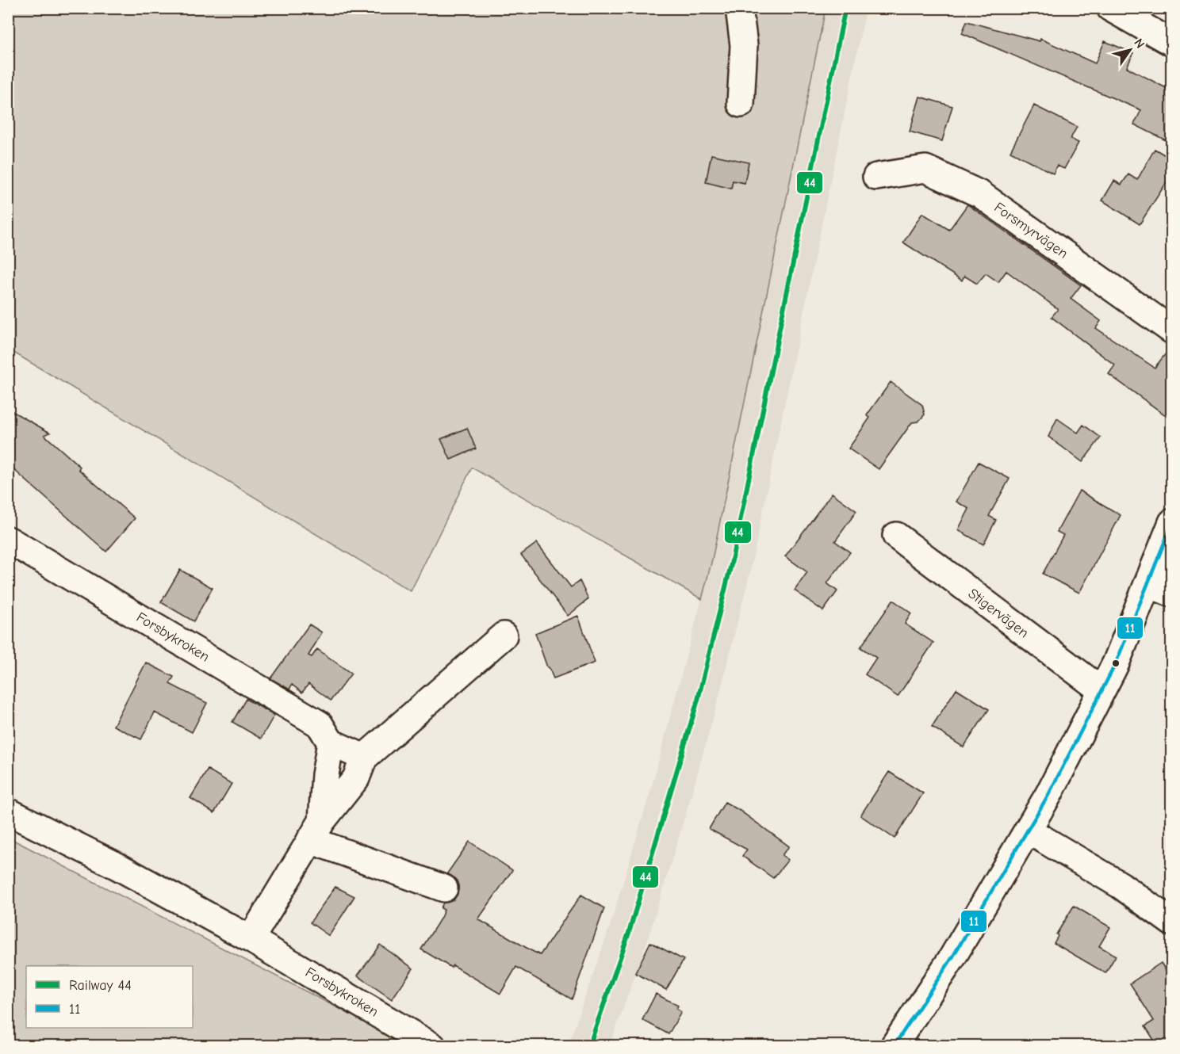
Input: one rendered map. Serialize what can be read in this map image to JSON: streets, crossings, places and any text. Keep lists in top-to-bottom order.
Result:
{
  "streets": {
    "street": ["Forsmyrvägen", "Stigervägen", "Forsbykroken"]
  },
  "lines": ["rail line 44", "transit line 11"],
  "legend": ["Railway 44", "11"],
  "north": "top right"
}
